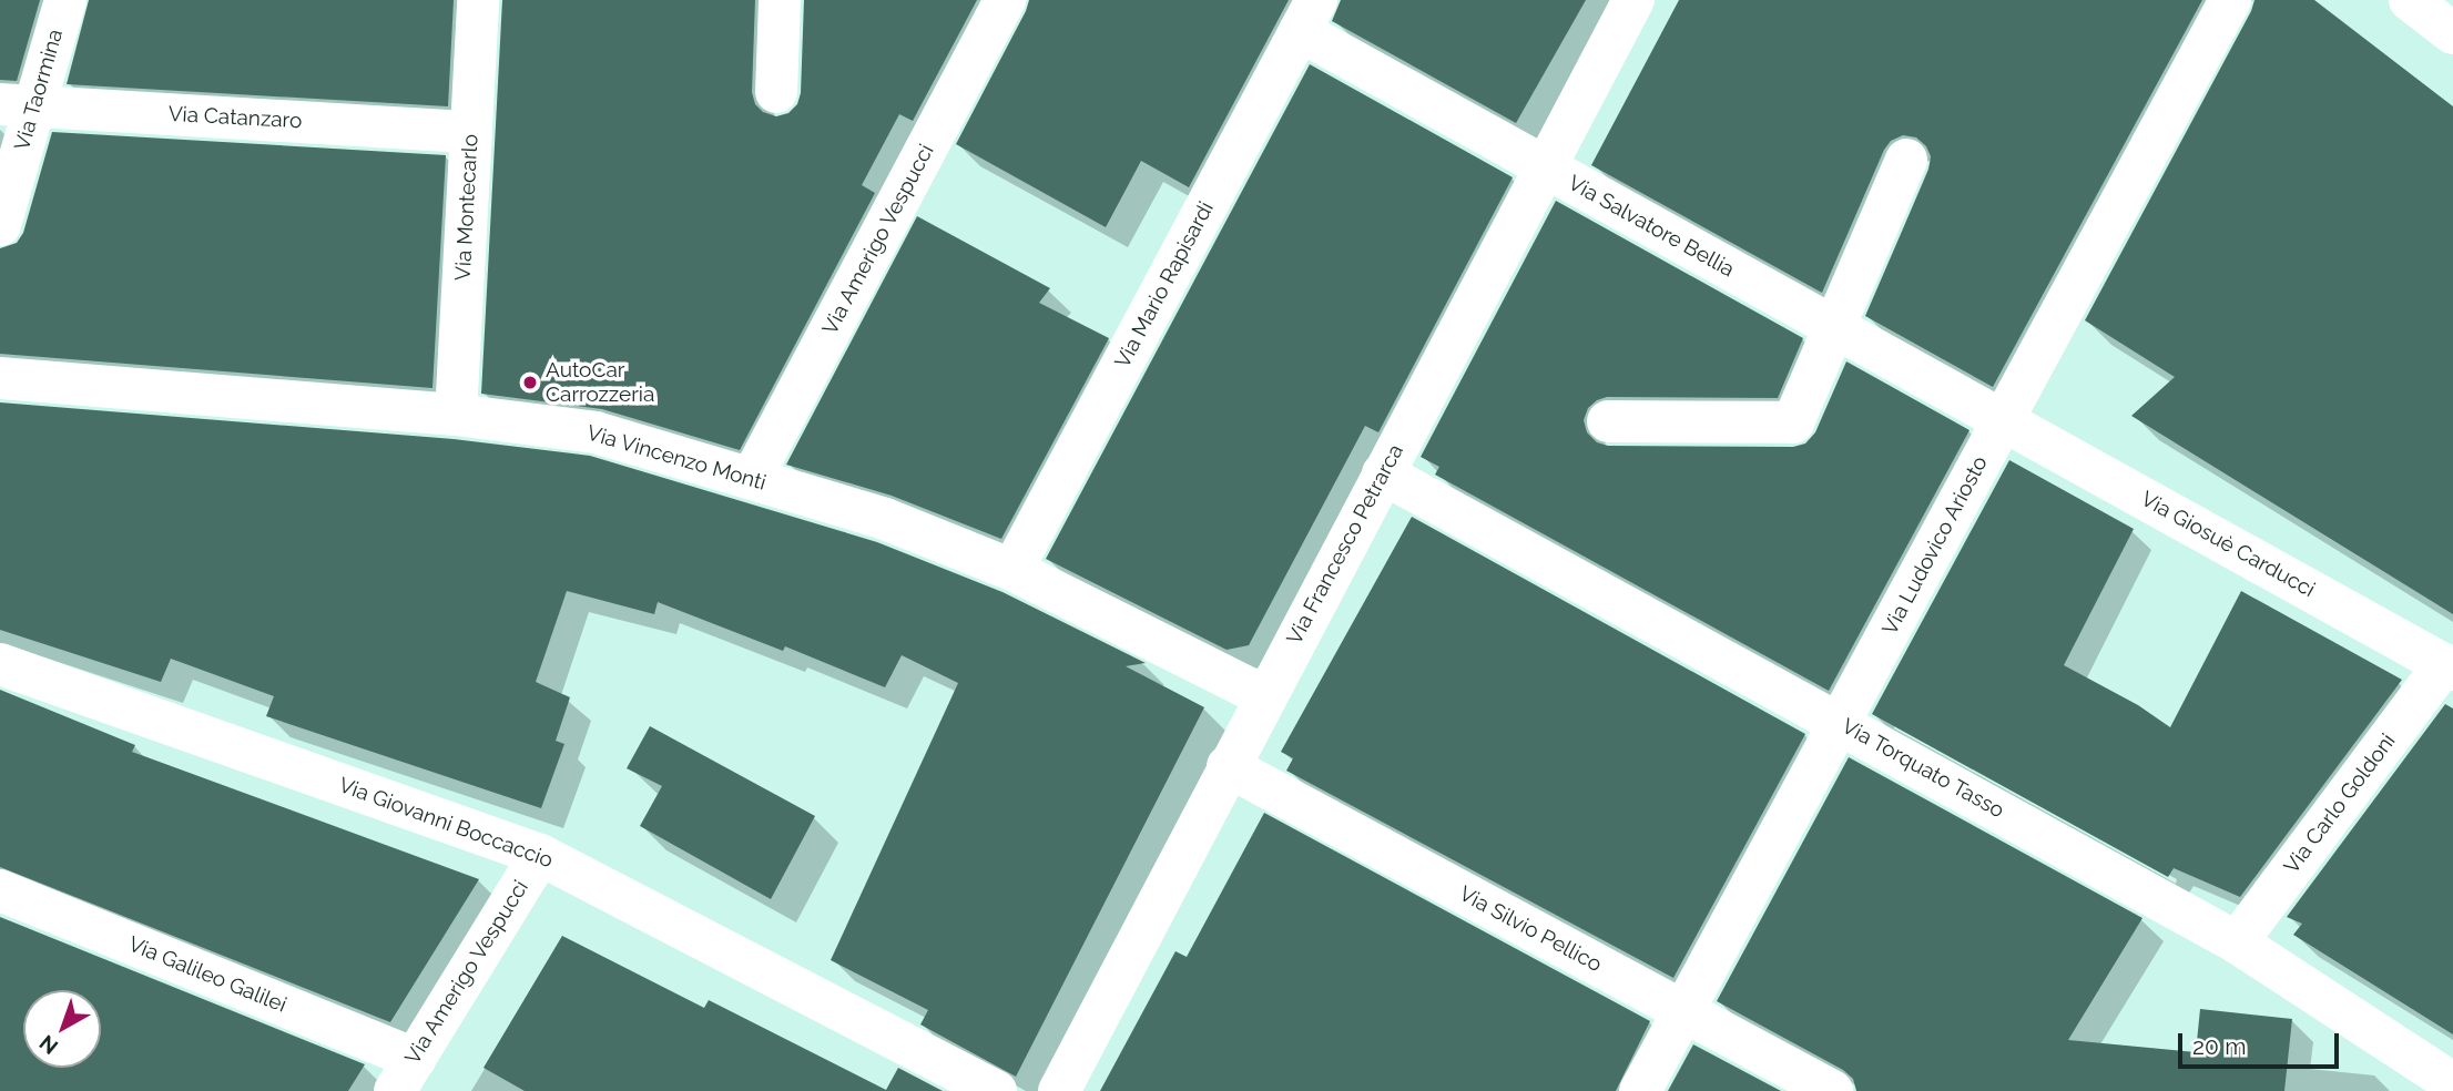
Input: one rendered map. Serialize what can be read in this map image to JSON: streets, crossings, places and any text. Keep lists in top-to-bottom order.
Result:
{
  "streets": {
    "street": [
      "Via Taormina",
      "Via Catanzaro",
      "Via Montecarlo",
      "Via Salvatore Bellia",
      "Via Amerigo Vespucci",
      "Via Mario Rapisardi",
      "Via Vincenzo Monti",
      "Via Francesco Petrarca",
      "Via Giosuè Carducci",
      "Via Ludovico Ariosto",
      "Via Torquato Tasso",
      "Via Carlo Goldoni",
      "Via Giovanni Boccaccio",
      "Via Silvio Pellico",
      "Via Galileo Galilei"
    ]
  },
  "crossings": [
    ["Via Taormina", "Via Catanzaro"],
    ["Via Catanzaro", "Via Montecarlo"],
    ["Via Montecarlo", "Via Vincenzo Monti"],
    ["Via Salvatore Bellia", "Via Mario Rapisardi"],
    ["Via Salvatore Bellia", "Via Francesco Petrarca"],
    ["Via Salvatore Bellia", "Via Giosuè Carducci"],
    ["Via Salvatore Bellia", "Via Ludovico Ariosto"],
    ["Via Amerigo Vespucci", "Via Vincenzo Monti"],
    ["Via Amerigo Vespucci", "Via Giovanni Boccaccio"],
    ["Via Amerigo Vespucci", "Via Galileo Galilei"],
    ["Via Mario Rapisardi", "Via Vincenzo Monti"],
    ["Via Vincenzo Monti", "Via Francesco Petrarca"],
    ["Via Francesco Petrarca", "Via Torquato Tasso"],
    ["Via Francesco Petrarca", "Via Silvio Pellico"],
    ["Via Giosuè Carducci", "Via Ludovico Ariosto"],
    ["Via Giosuè Carducci", "Via Carlo Goldoni"],
    ["Via Ludovico Ariosto", "Via Torquato Tasso"],
    ["Via Ludovico Ariosto", "Via Silvio Pellico"],
    ["Via Torquato Tasso", "Via Carlo Goldoni"]
  ],
  "places": ["AutoCar Carrozzeria"],
  "scale_bar": "20 m",
  "north": "bottom left"
}
